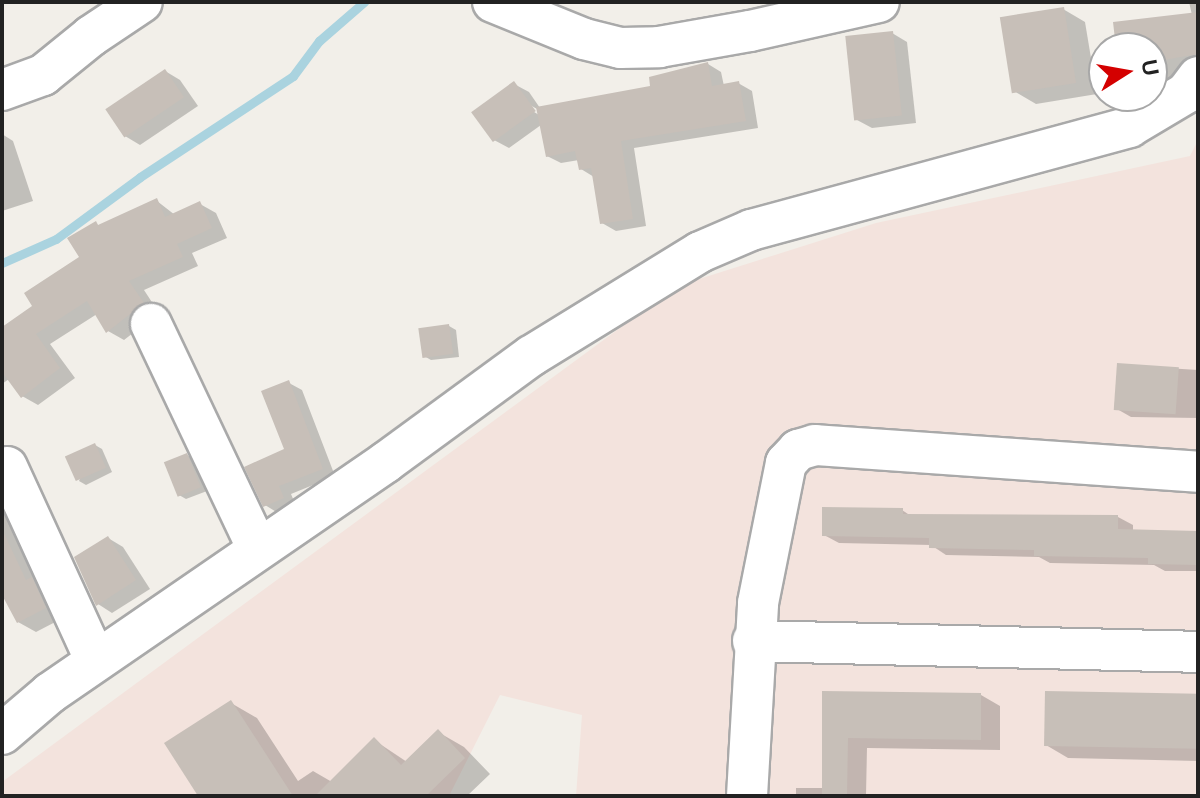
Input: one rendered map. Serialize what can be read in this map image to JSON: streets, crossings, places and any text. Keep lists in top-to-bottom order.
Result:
{
  "north": "right"
}
